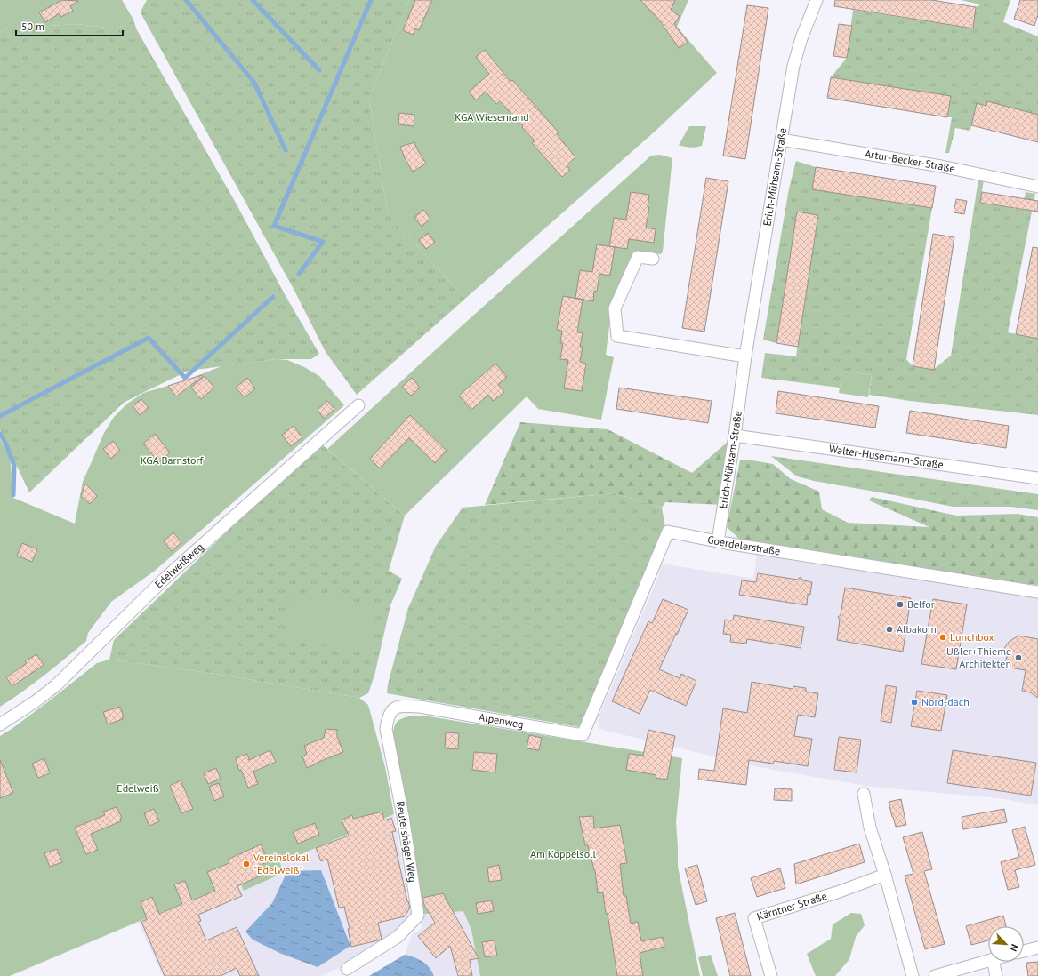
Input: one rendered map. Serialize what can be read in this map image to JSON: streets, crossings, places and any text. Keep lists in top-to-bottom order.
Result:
{
  "streets": {
    "street": [
      "Artur-Becker-Straße",
      "Erich-Mühsam-Straße",
      "Walter-Husemann-Straße",
      "Goerdelerstraße",
      "Edelweißweg",
      "Alpenweg",
      "Reutershäger Weg",
      "Kärntner Straße"
    ]
  },
  "crossings": [
    ["Artur-Becker-Straße", "Erich-Mühsam-Straße"],
    ["Erich-Mühsam-Straße", "Walter-Husemann-Straße"],
    ["Erich-Mühsam-Straße", "Goerdelerstraße"],
    ["Goerdelerstraße", "Alpenweg"],
    ["Alpenweg", "Reutershäger Weg"]
  ],
  "parks": [
    "KGA Wiesenrand",
    "KGA Barnstorf",
    "Edelweiß",
    "Am Koppelsoll"
  ],
  "places": [
    "Belfor",
    "Albakom",
    "Lunchbox",
    "Ußler+Thieme Architekten",
    "Nord-dach",
    "Vereinslokal \"Edelweiß\""
  ],
  "scale_bar": "50 m",
  "north": "bottom right"
}
